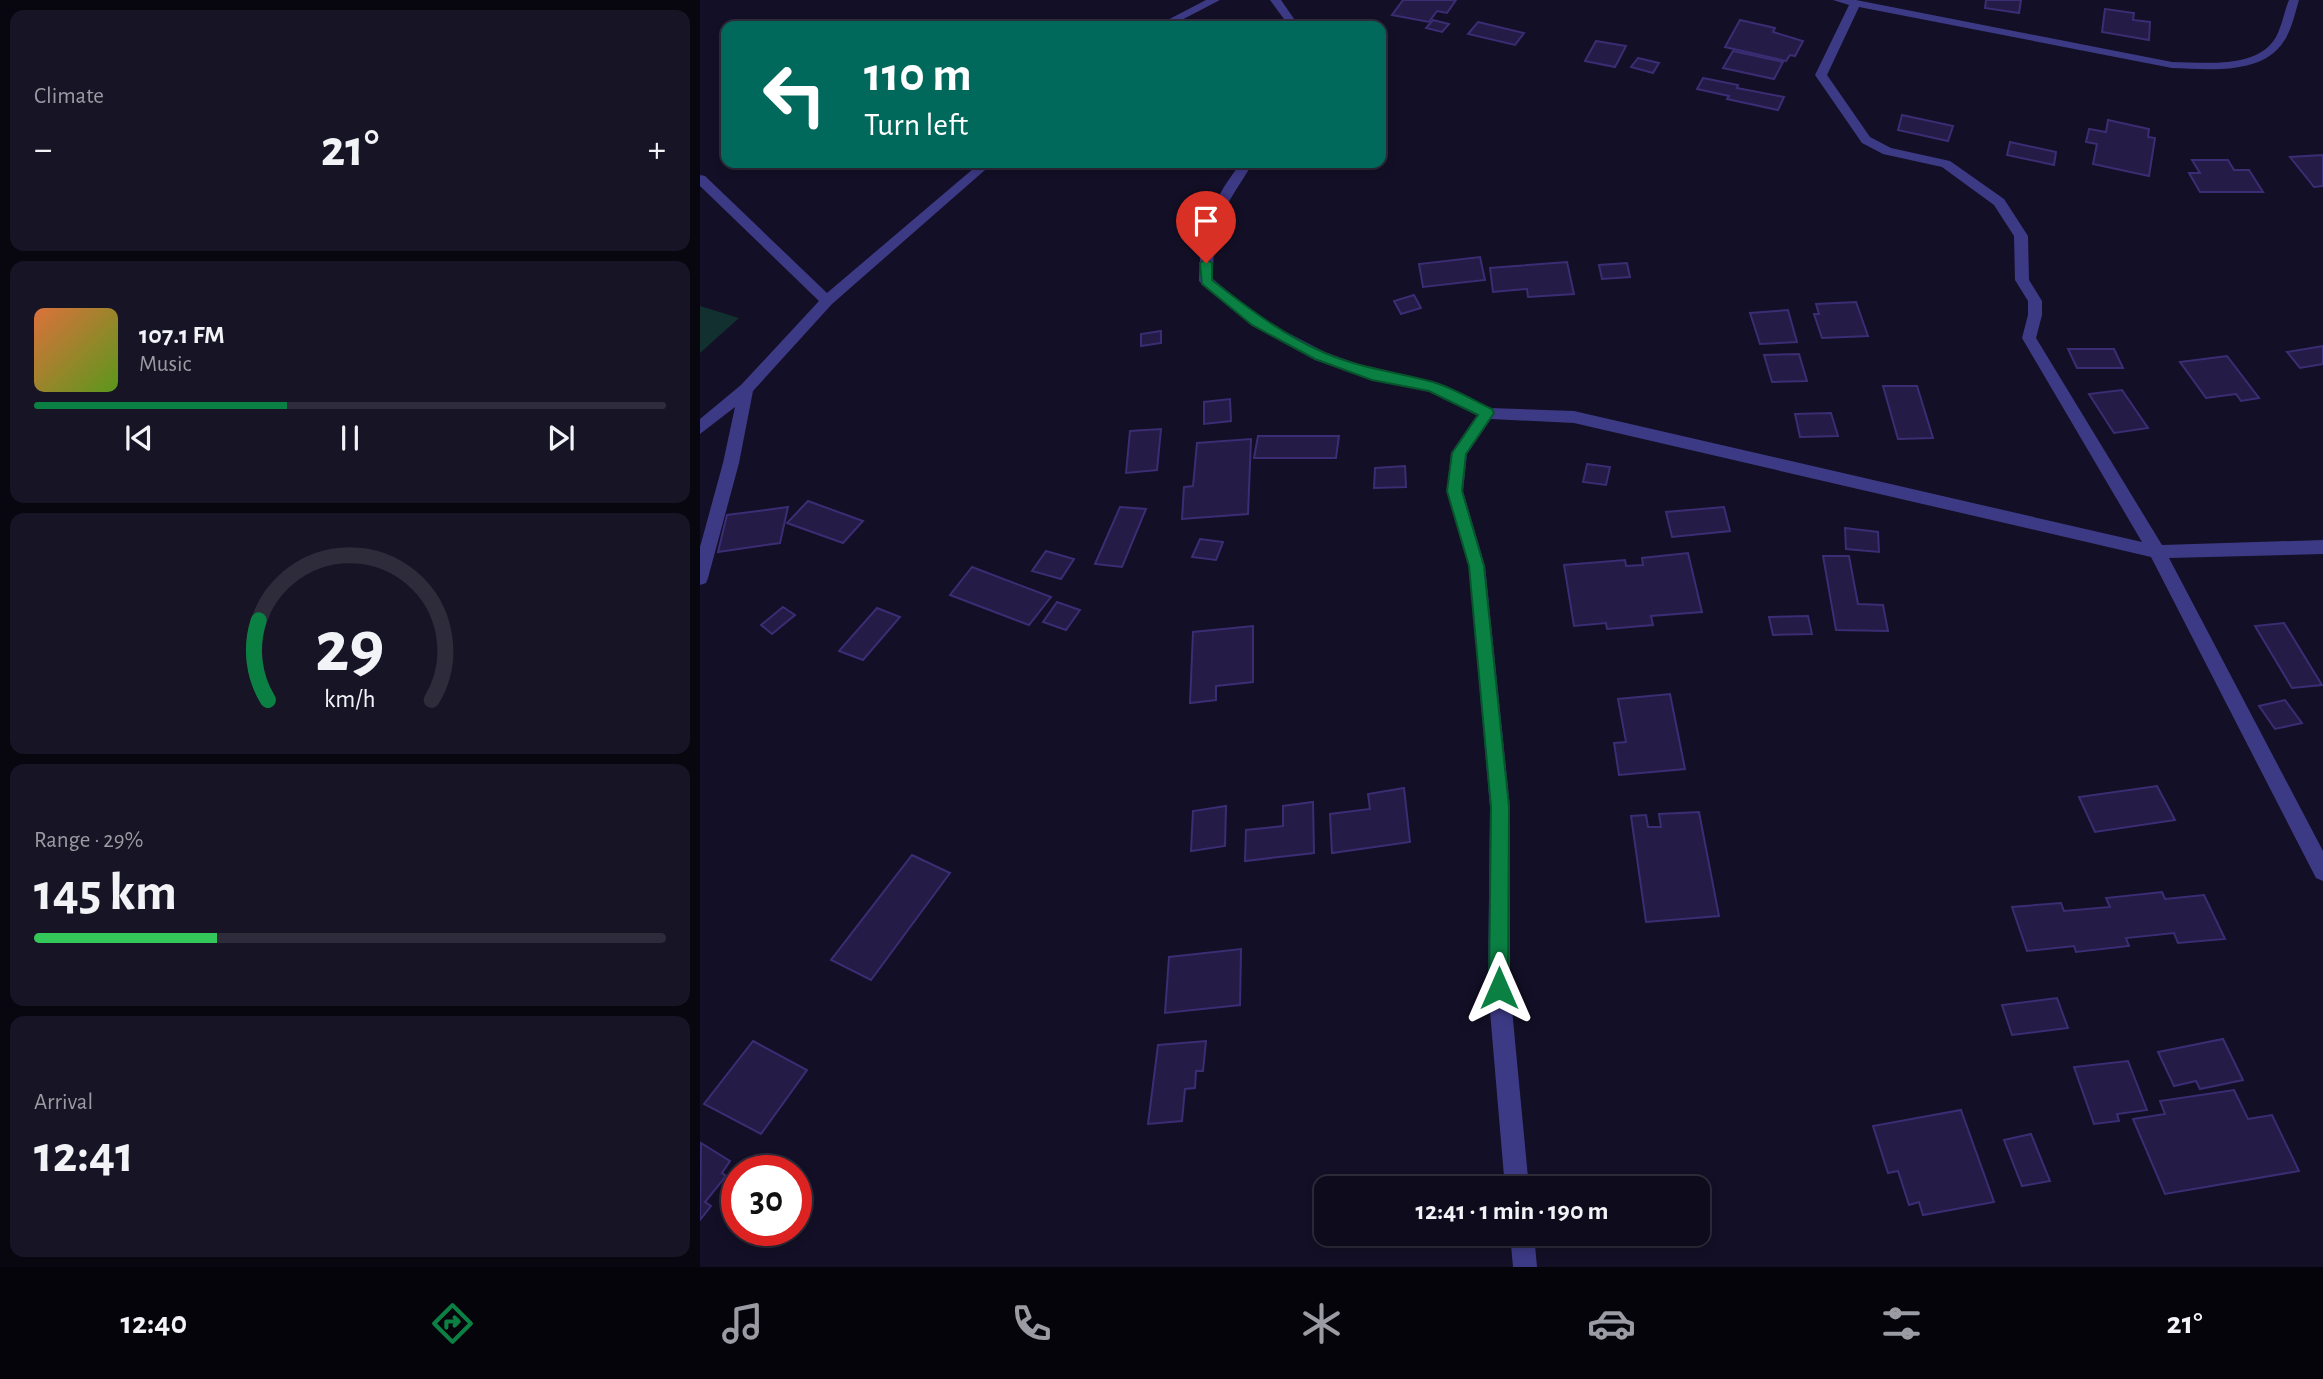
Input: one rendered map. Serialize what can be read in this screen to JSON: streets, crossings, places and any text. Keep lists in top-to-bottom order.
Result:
{
  "page": {
    "tile": [
      "Climate",
      ["Range · 29%", "145 km"],
      ["Arrival", "12:41"]
    ],
    "turn": ["110 m", "Turn left"],
    "heat": ["−", "21°", "+"],
    "song": ["107.1 FM", "Music"],
    "limit": "30",
    "trip": "12:41 · 1 min · 190 m",
    "tabs": ["12:40", "21°"],
    "gauge": ["29", "km/h"]
  }
}
